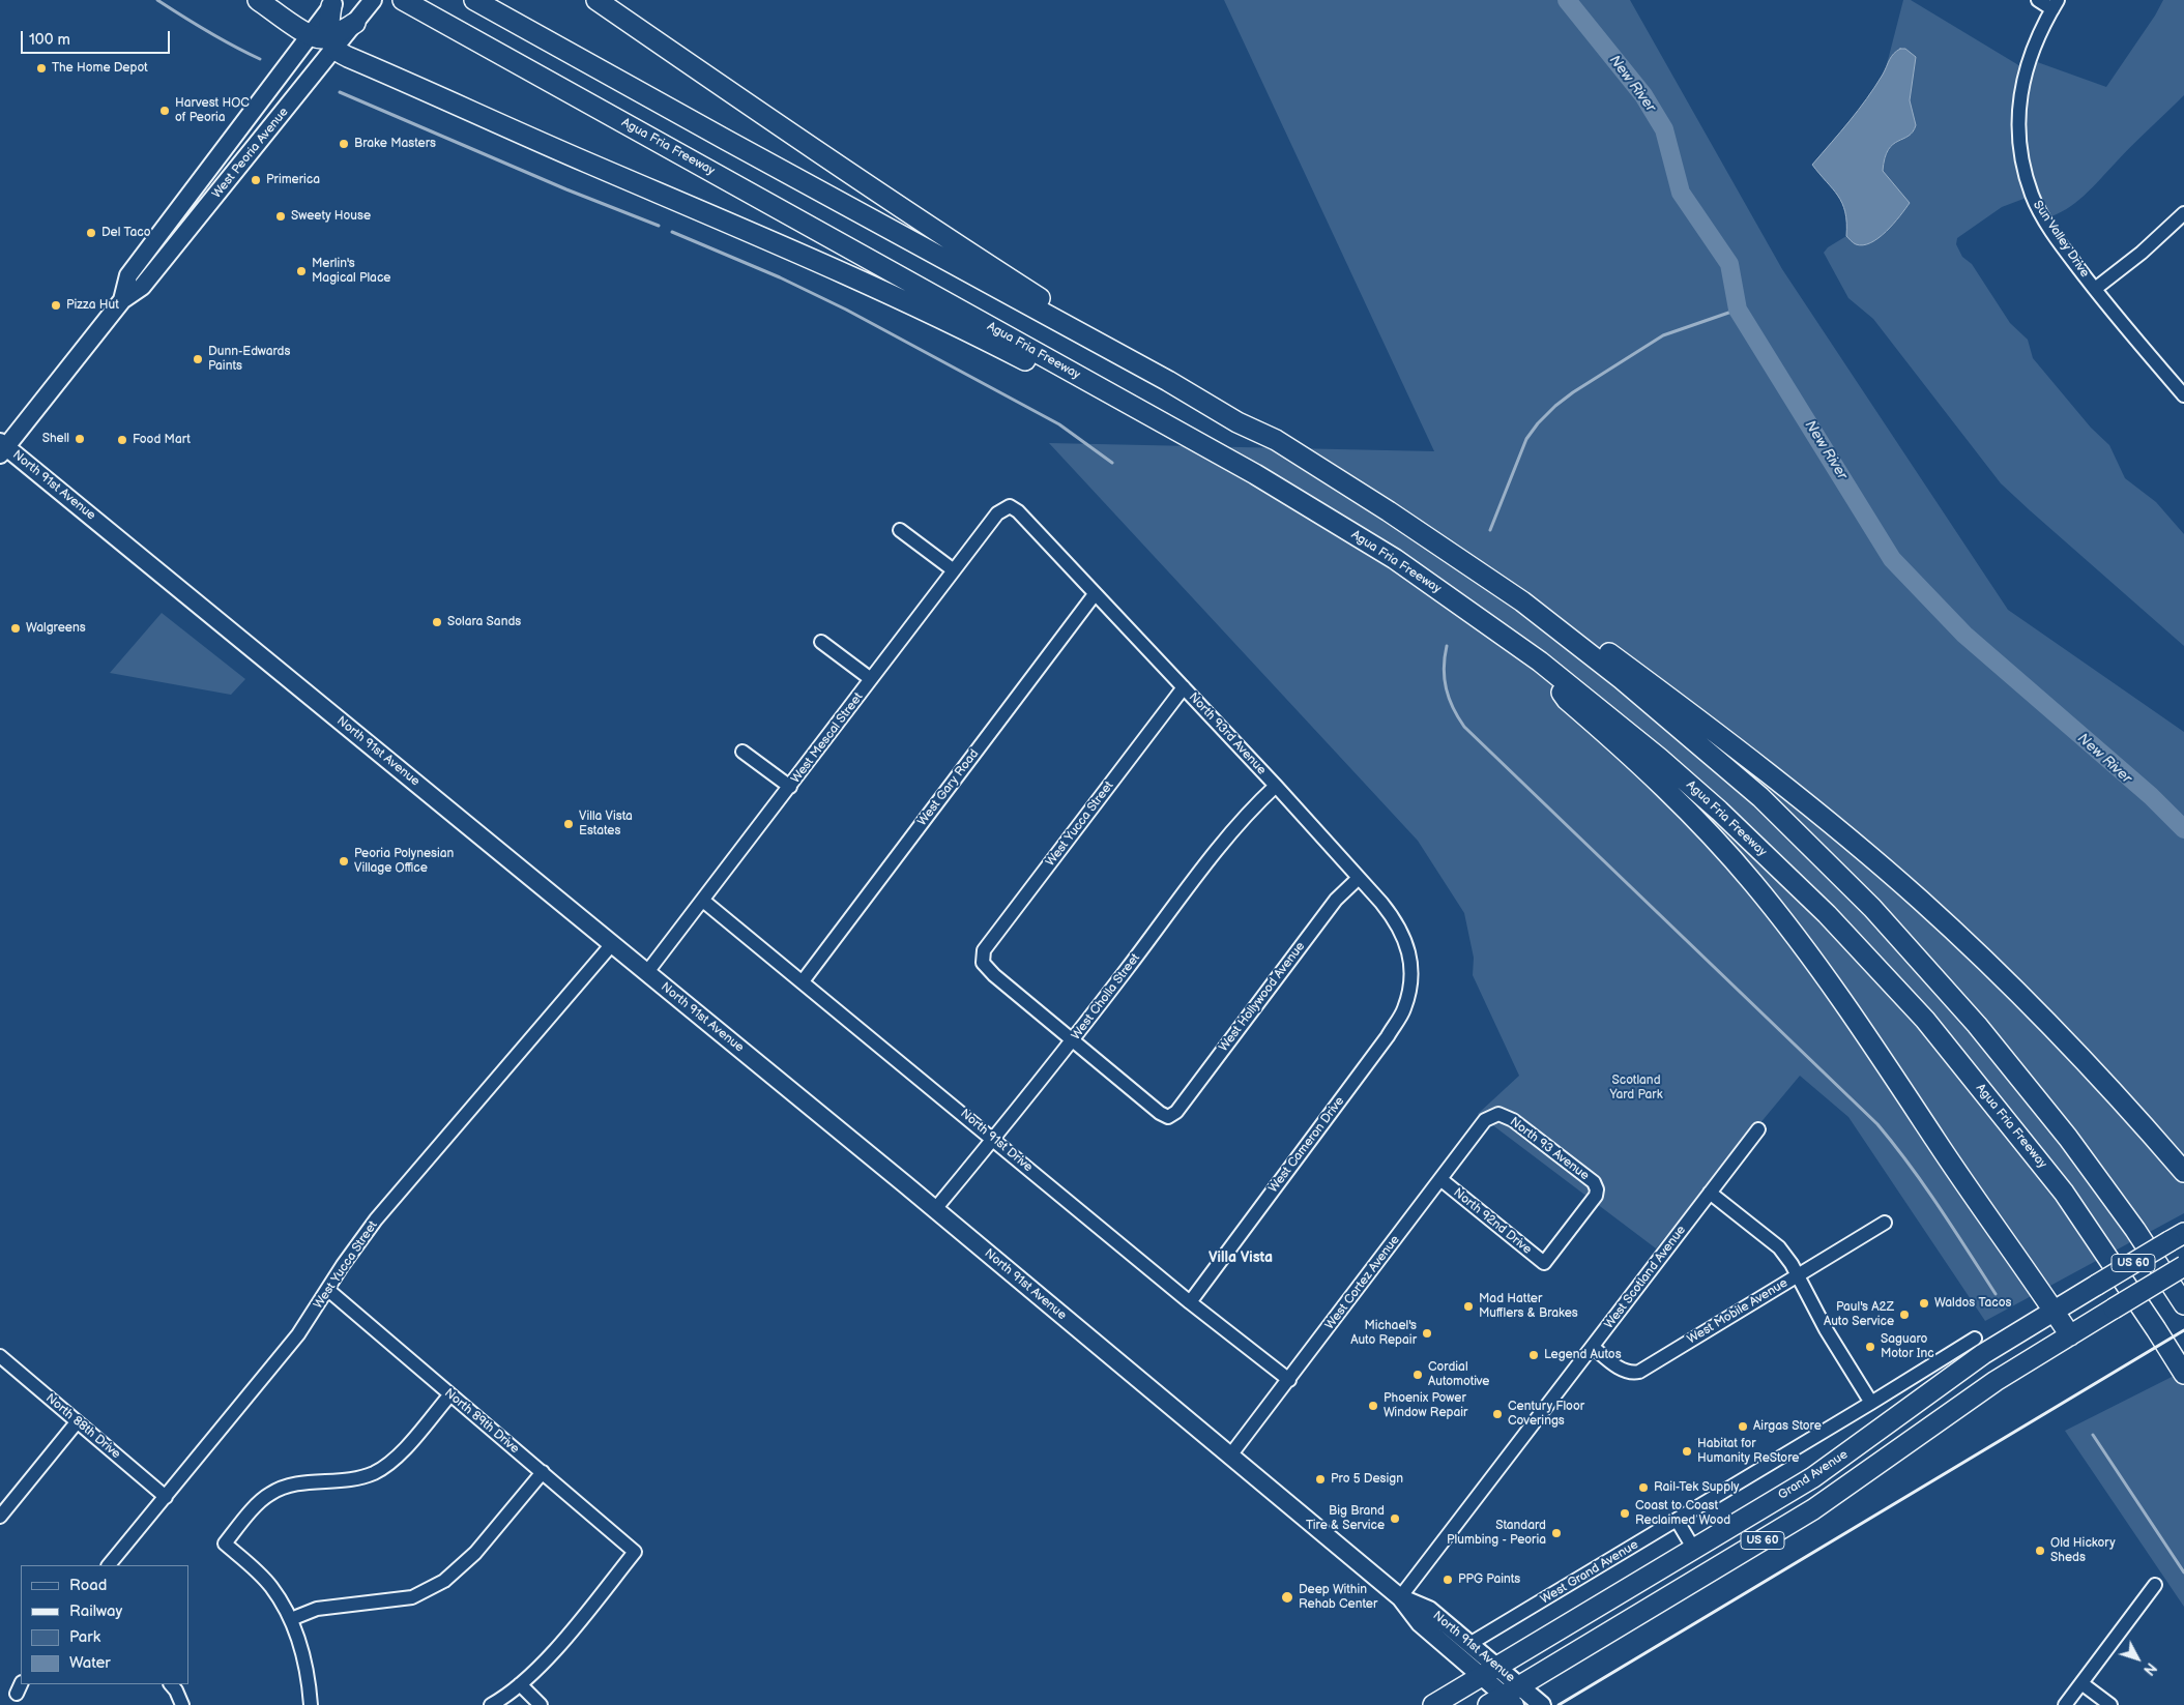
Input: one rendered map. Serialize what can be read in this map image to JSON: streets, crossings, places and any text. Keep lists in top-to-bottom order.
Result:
{
  "streets": {
    "highway": ["Agua Fria Freeway", "US 60", "Grand Avenue"],
    "main road": ["West Peoria Avenue", "North 91st Avenue"],
    "street": [
      "Sun Valley Drive",
      "North 93rd Avenue",
      "West Mescal Street",
      "West Gary Road",
      "West Yucca Street",
      "West Cholla Street",
      "West Hollywood Avenue",
      "North 91st Drive",
      "West Cameron Drive",
      "North 93 Avenue",
      "North 92nd Drive",
      "West Scotland Avenue",
      "West Cortez Avenue",
      "West Mobile Avenue",
      "North 89th Drive",
      "North 88th Drive",
      "West Grand Avenue"
    ]
  },
  "crossings": [
    ["West Peoria Avenue", "North 91st Avenue"],
    ["North 91st Avenue", "West Mescal Street"],
    ["North 91st Avenue", "West Yucca Street"],
    ["North 91st Avenue", "West Cholla Street"],
    ["North 91st Avenue", "US 60"],
    ["North 91st Avenue", "West Scotland Avenue"],
    ["North 91st Avenue", "West Cortez Avenue"],
    ["North 91st Avenue", "Grand Avenue"],
    ["North 91st Avenue", "West Grand Avenue"],
    ["North 93rd Avenue", "West Mescal Street"],
    ["North 93rd Avenue", "West Gary Road"],
    ["North 93rd Avenue", "West Yucca Street"],
    ["North 93rd Avenue", "West Cholla Street"],
    ["North 93rd Avenue", "West Hollywood Avenue"],
    ["North 93rd Avenue", "West Cameron Drive"],
    ["West Mescal Street", "North 91st Drive"],
    ["West Gary Road", "North 91st Drive"],
    ["West Yucca Street", "West Cholla Street"],
    ["West Yucca Street", "West Hollywood Avenue"],
    ["West Yucca Street", "North 89th Drive"],
    ["West Yucca Street", "North 88th Drive"],
    ["West Cholla Street", "West Hollywood Avenue"],
    ["West Cholla Street", "North 91st Drive"],
    ["North 91st Drive", "West Cameron Drive"],
    ["North 91st Drive", "West Cortez Avenue"],
    ["North 93 Avenue", "North 92nd Drive"],
    ["North 93 Avenue", "West Cortez Avenue"],
    ["North 92nd Drive", "West Cortez Avenue"],
    ["West Scotland Avenue", "West Mobile Avenue"]
  ],
  "districts": ["Villa Vista"],
  "water": ["New River"],
  "parks": ["Scotland Yard Park"],
  "places": [
    "The Home Depot",
    "Harvest HOC of Peoria",
    "Brake Masters",
    "Primerica",
    "Sweety House",
    "Del Taco",
    "Merlin's Magical Place",
    "Pizza Hut",
    "Dunn-Edwards Paints",
    "Shell",
    "Food Mart",
    "Solara Sands",
    "Walgreens",
    "Villa Vista Estates",
    "Peoria Polynesian Village Office",
    "Waldos Tacos",
    "Mad Hatter Mufflers & Brakes",
    "Paul's A2Z Auto Service",
    "Michael's Auto Repair",
    "Saguaro Motor Inc",
    "Legend Autos",
    "Cordial Automotive",
    "Phoenix Power Window Repair",
    "Century Floor Coverings",
    "Airgas Store",
    "Habitat for Humanity ReStore",
    "Pro 5 Design",
    "Rail-Tek Supply",
    "Coast to Coast Reclaimed Wood",
    "Big Brand Tire & Service",
    "Standard Plumbing - Peoria",
    "Old Hickory Sheds",
    "PPG Paints",
    "Deep Within Rehab Center"
  ],
  "legend": [
    "Road",
    "Railway",
    "Park",
    "Water"
  ],
  "scale_bar": "100 m",
  "north": "bottom right"
}
